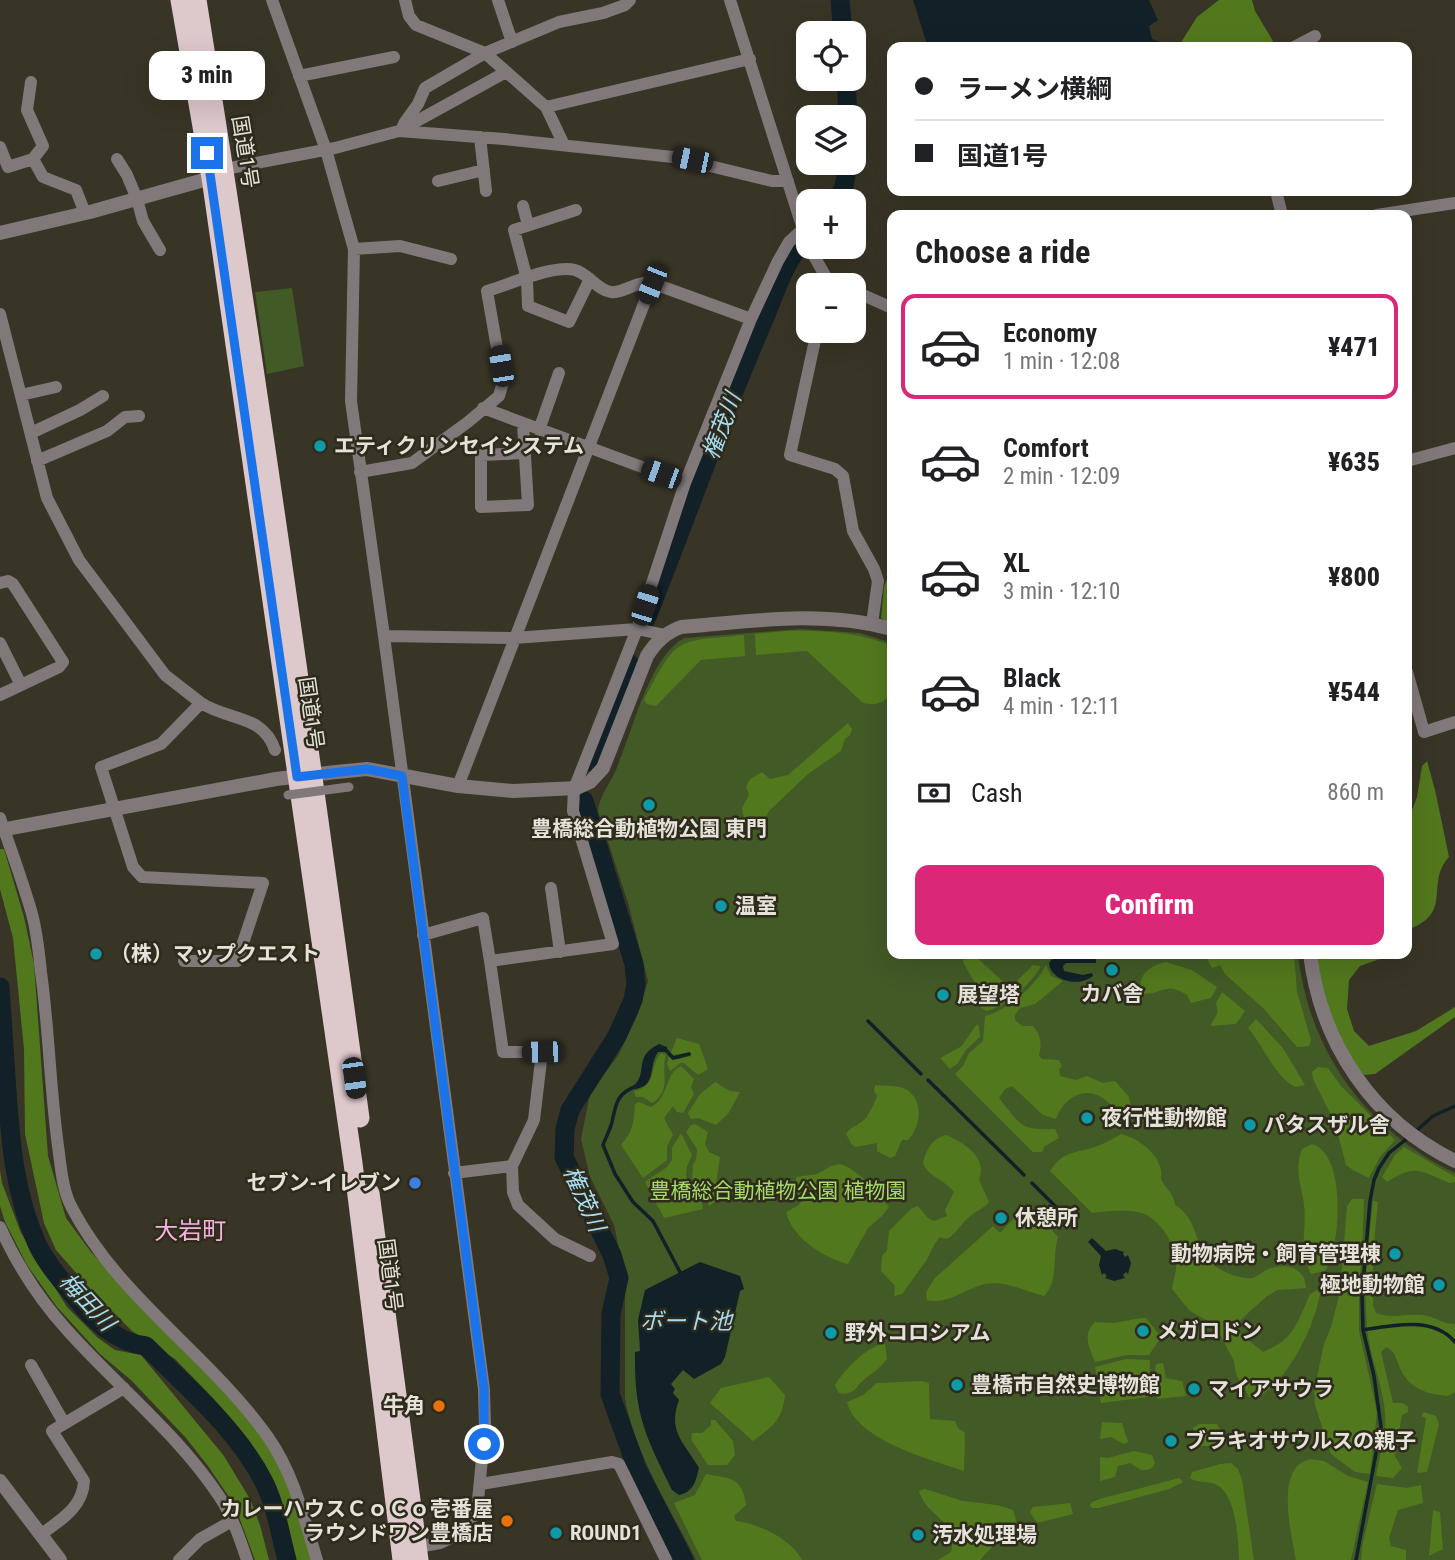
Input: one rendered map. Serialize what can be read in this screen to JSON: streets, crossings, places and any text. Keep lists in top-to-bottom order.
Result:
{
  "streets": {
    "highway": ["国道1号"]
  },
  "districts": ["大岩町"],
  "water": ["権茂川", "梅田川", "ボート池"],
  "parks": ["豊橋総合動植物公園 植物園"],
  "places": [
    "エティクリンセイシステム",
    "豊橋総合動植物公園 東門",
    "温室",
    "（株）マップクエスト",
    "カバ舎",
    "展望塔",
    "夜行性動物館",
    "パタスザル舎",
    "セブン-イレブン",
    "休憩所",
    "動物病院・飼育管理棟",
    "極地動物館",
    "メガロドン",
    "野外コロシアム",
    "豊橋市自然史博物館",
    "マイアサウラ",
    "牛角",
    "ブラキオサウルスの親子",
    "カレーハウスＣｏＣｏ壱番屋 ラウンドワン豊橋店",
    "ROUND1",
    "汚水処理場"
  ],
  "page": {
    "map_buttons": ["+", "−"],
    "banner": ["ラーメン横綱", "国道1号"],
    "bubble": "3 min",
    "heading": "Choose a ride",
    "list": [
      {
        "name": "Economy",
        "note": "1 min · 12:08",
        "value": "¥471"
      },
      {
        "name": "Comfort",
        "note": "2 min · 12:09",
        "value": "¥635"
      },
      {
        "name": "XL",
        "note": "3 min · 12:10",
        "value": "¥800"
      },
      {
        "name": "Black",
        "note": "4 min · 12:11",
        "value": "¥544"
      }
    ],
    "pay": ["Cash", "860 m"],
    "buttons": "Confirm"
  }
}
